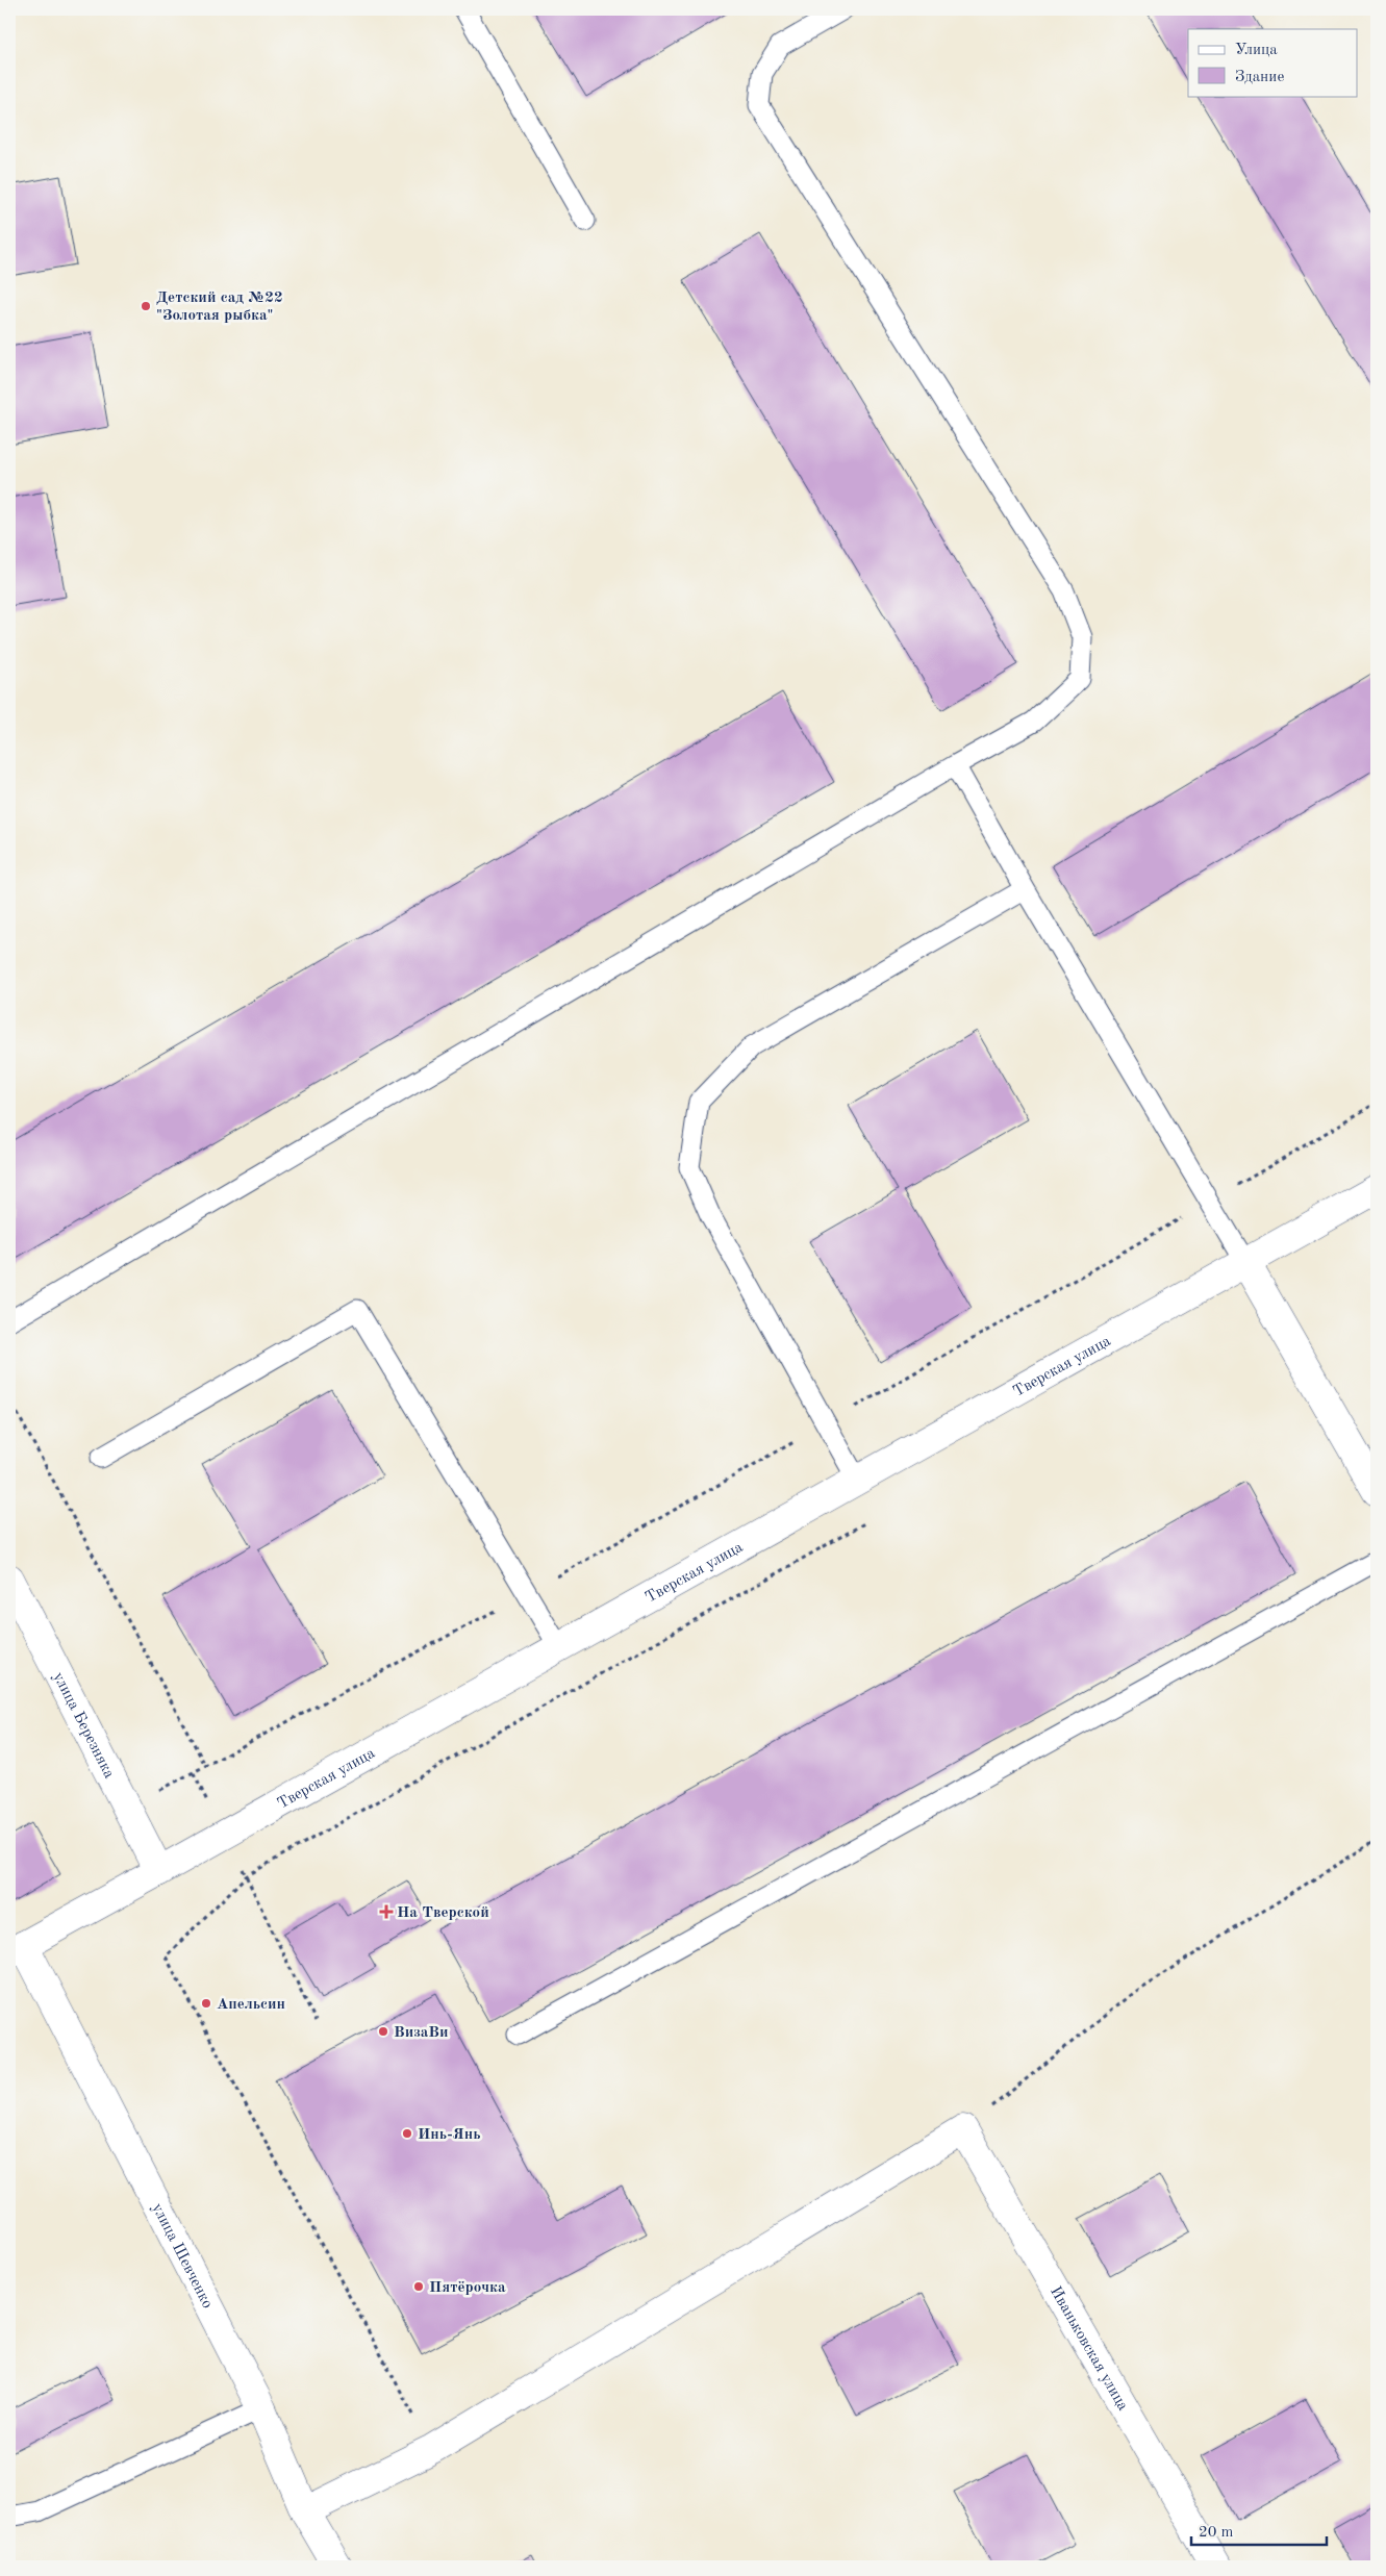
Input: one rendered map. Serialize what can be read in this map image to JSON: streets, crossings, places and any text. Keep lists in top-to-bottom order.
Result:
{
  "streets": {
    "street": [
      "Тверская улица",
      "улица Березняка",
      "улица Шевченко",
      "Иваньковская улица"
    ]
  },
  "crossings": [
    ["Тверская улица", "улица Березняка"],
    ["Тверская улица", "улица Шевченко"]
  ],
  "places": {
    "other": [
      "Детский сад №22 \"Золотая рыбка\"",
      "Апельсин",
      "ВизаВи",
      "Инь-Янь",
      "Пятёрочка"
    ],
    "health": ["На Тверской"]
  },
  "legend": ["Улица", "Здание"],
  "scale_bar": "20 m"
}
